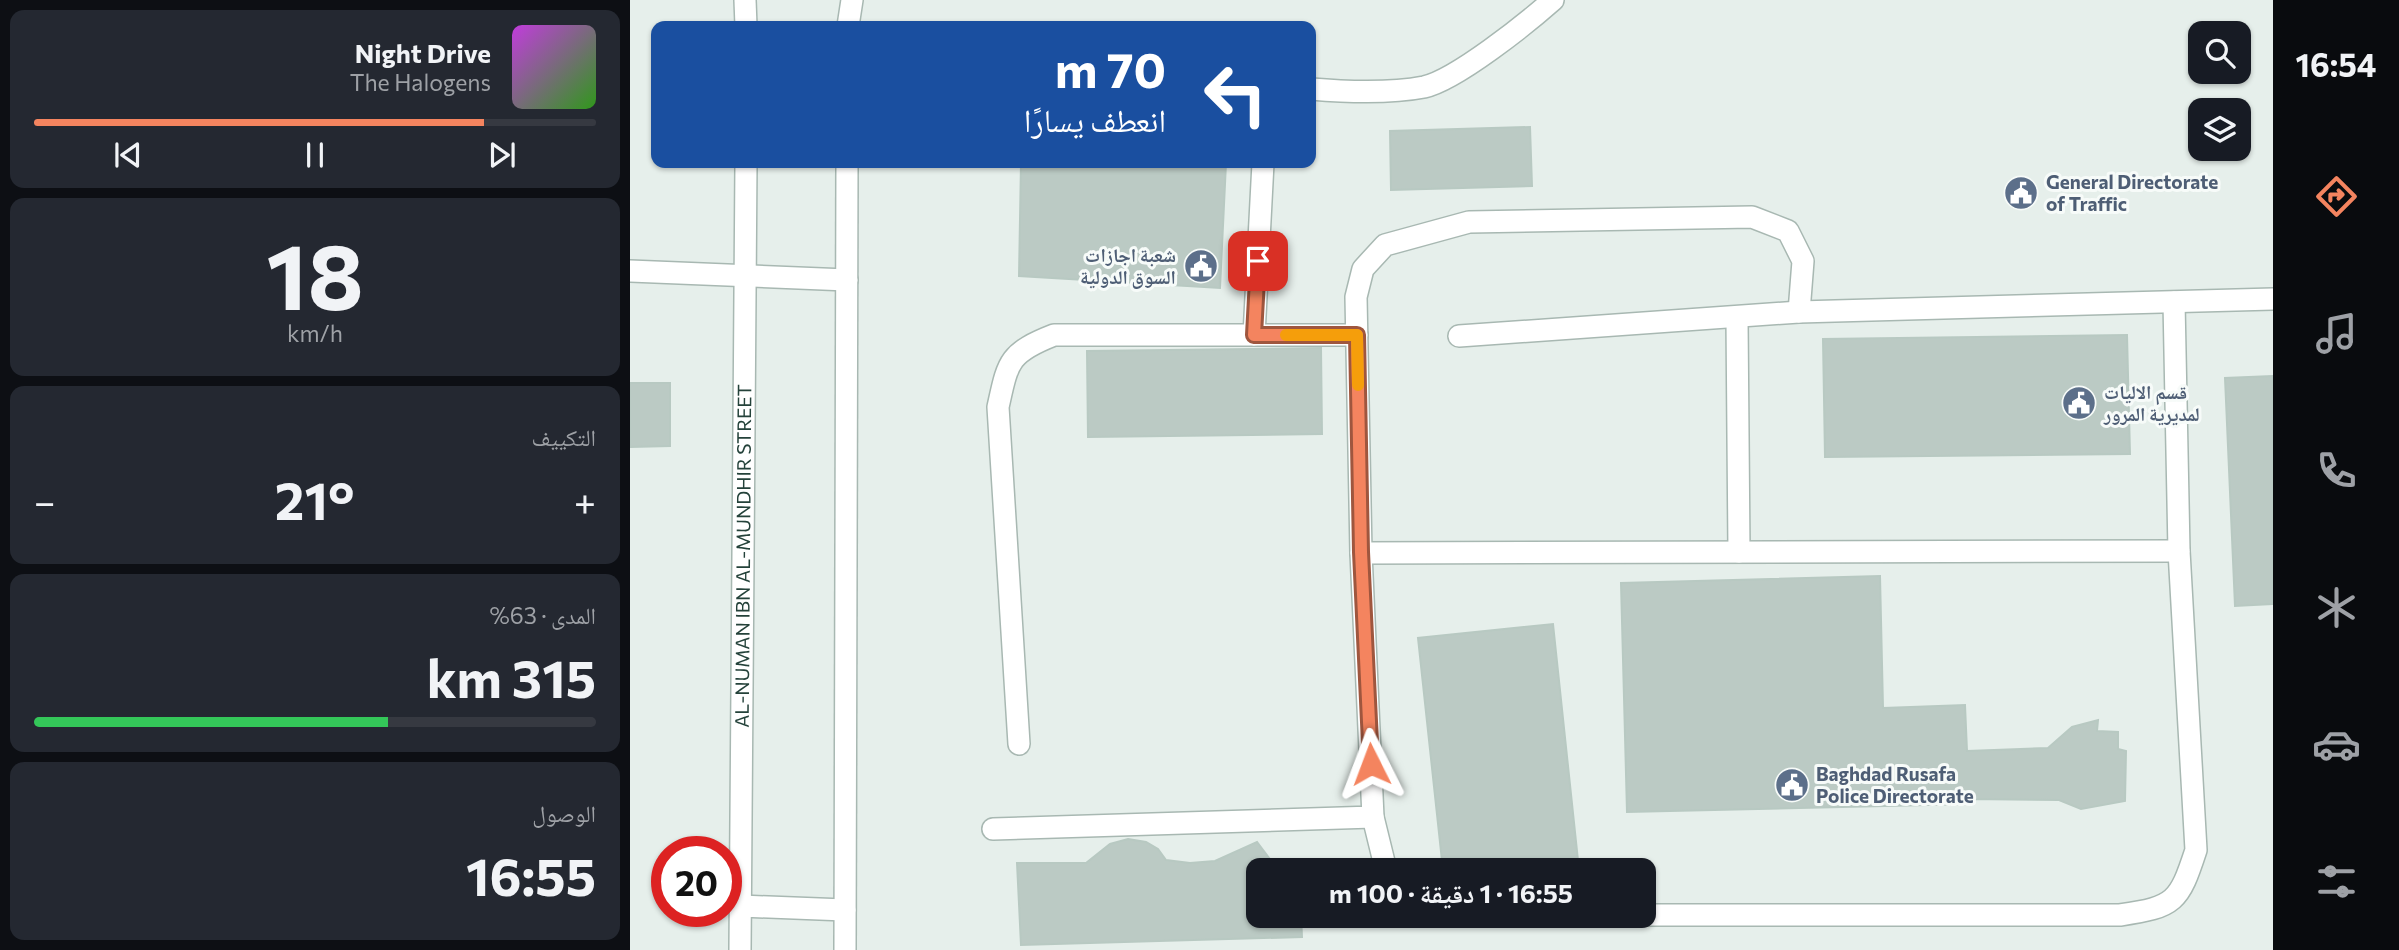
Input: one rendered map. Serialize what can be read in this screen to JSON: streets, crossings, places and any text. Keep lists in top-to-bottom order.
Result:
{
  "streets": {
    "street": ["AL-NUMAN IBN AL-MUNDHIR STREET"]
  },
  "places": {
    "public building": [
      "General Directorate of Traffic",
      "شعبة اجازات السوق الدولية",
      "قسم الاليات لمديرية المرور",
      "Baghdad Rusafa Police Directorate"
    ]
  },
  "page": {
    "tabs": "16:54",
    "turn": ["70 m", "انعطف يسارًا"],
    "song": ["Night Drive", "The Halogens"],
    "tile": [
      ["18", "km/h"],
      "التكييف",
      ["المدى · 63%", "315 km"],
      ["الوصول", "16:55"]
    ],
    "heat": ["−", "21°", "+"],
    "limit": "20",
    "trip": "16:55 · 1 دقيقة · 100 m"
  }
}
